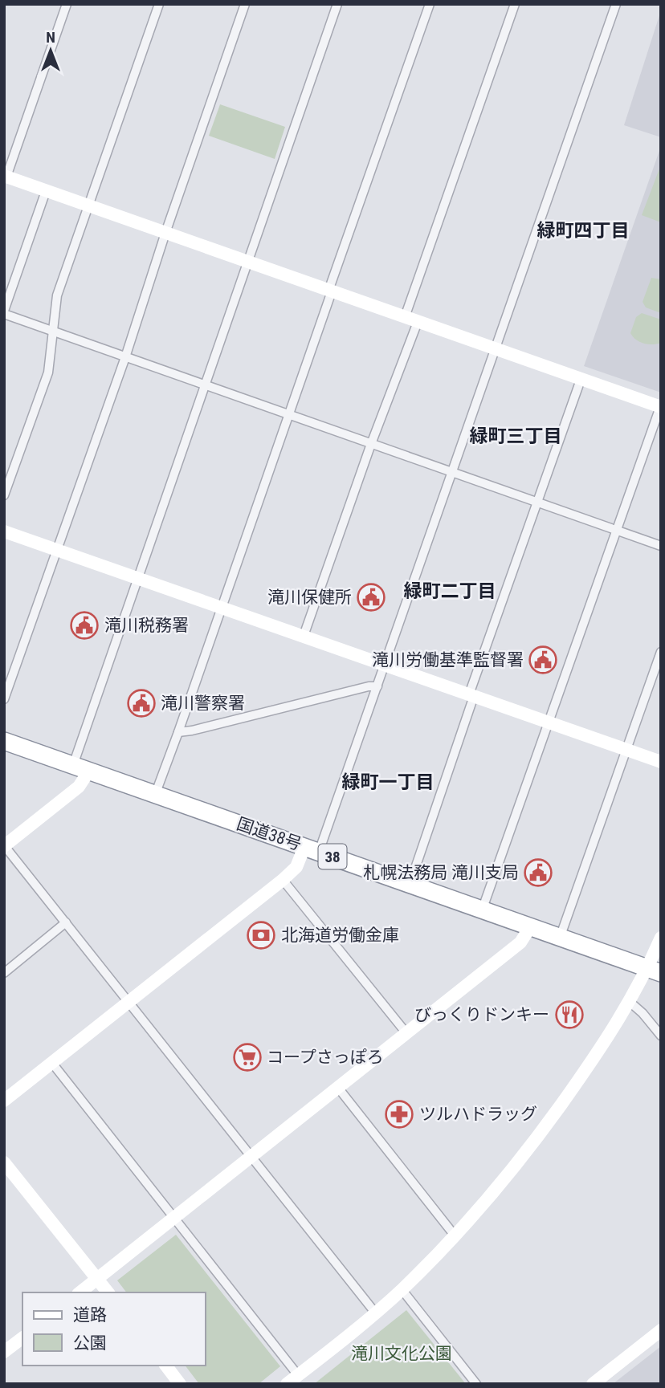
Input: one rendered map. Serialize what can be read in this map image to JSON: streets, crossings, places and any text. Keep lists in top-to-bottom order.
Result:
{
  "streets": {
    "highway": ["国道38号", "38"]
  },
  "districts": [
    "緑町四丁目",
    "緑町三丁目",
    "緑町二丁目",
    "緑町一丁目"
  ],
  "parks": ["滝川文化公園"],
  "places": {
    "public building": [
      "滝川保健所",
      "滝川税務署",
      "滝川労働基準監督署",
      "滝川警察署",
      "札幌法務局 滝川支局"
    ],
    "bank": ["北海道労働金庫"],
    "restaurant": ["びっくりドンキー"],
    "supermarket": ["コープさっぽろ"],
    "pharmacy": ["ツルハドラッグ"]
  },
  "legend": ["道路", "公園"],
  "north": "top"
}
